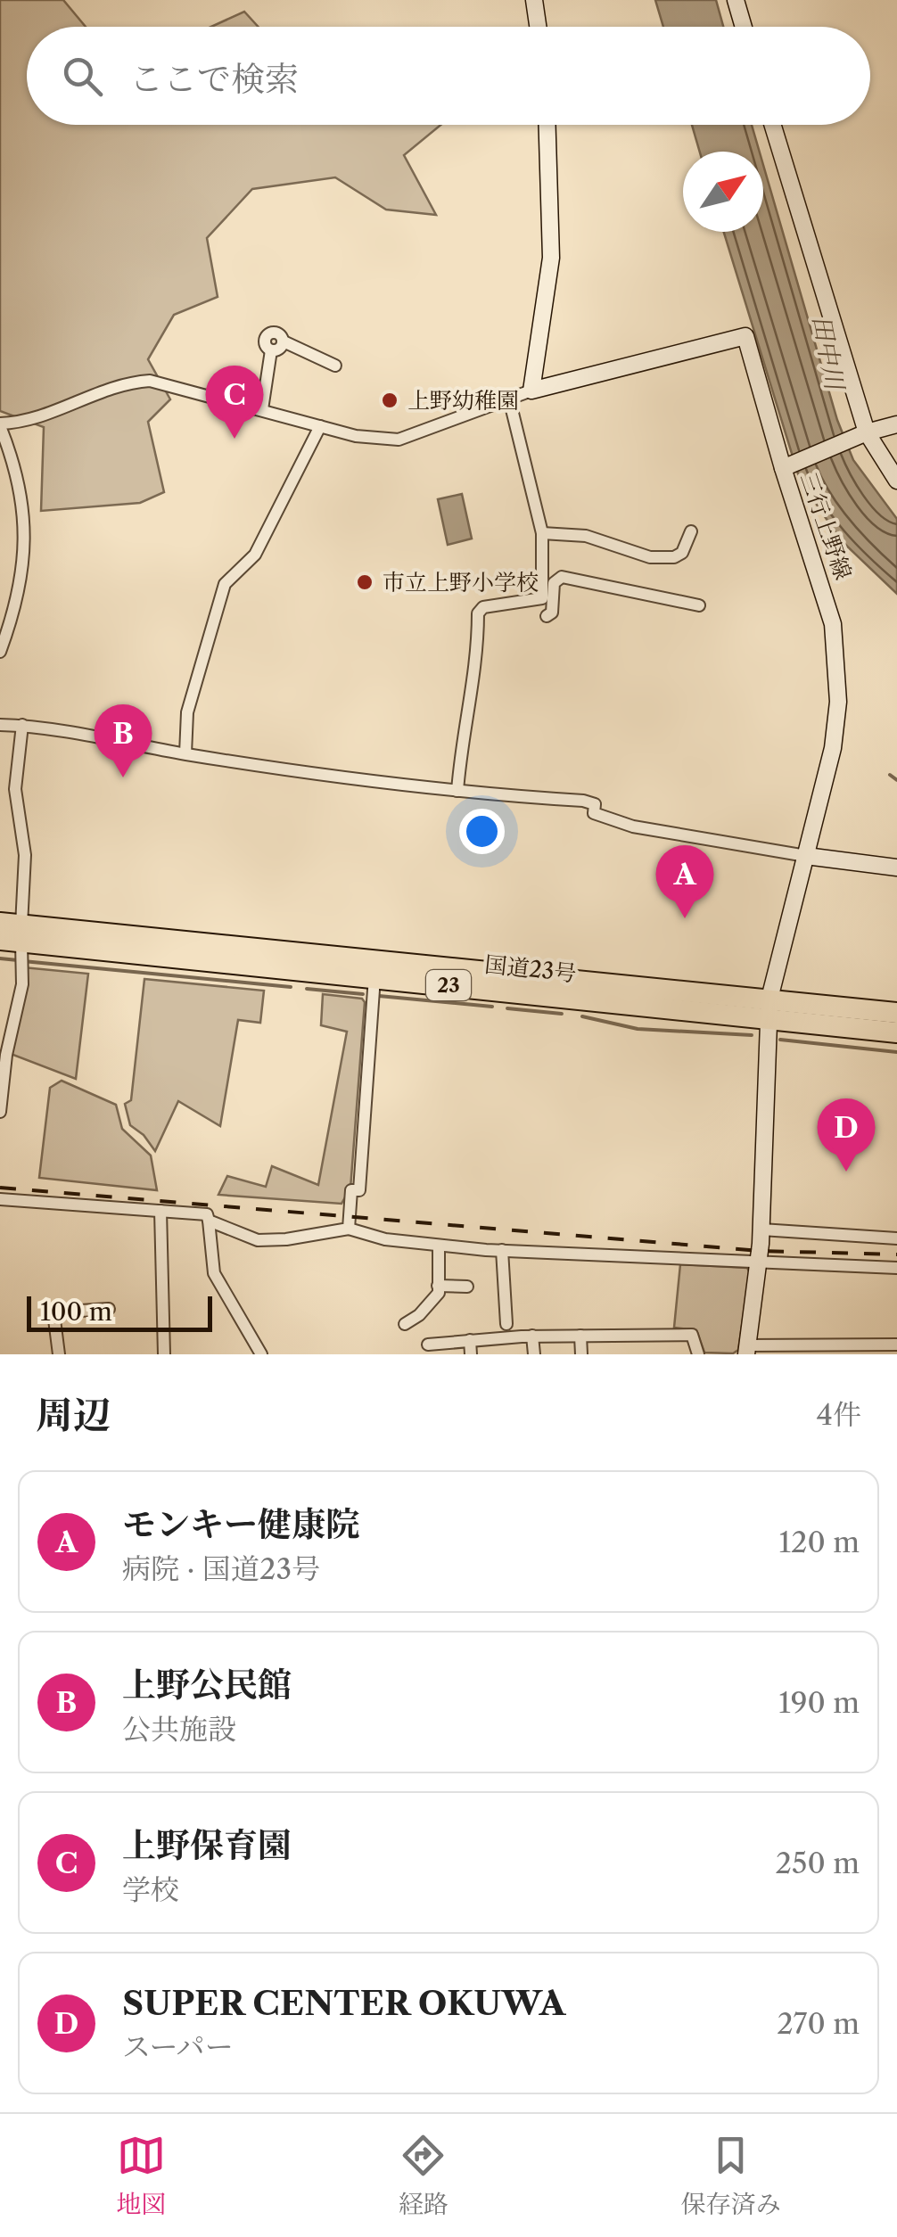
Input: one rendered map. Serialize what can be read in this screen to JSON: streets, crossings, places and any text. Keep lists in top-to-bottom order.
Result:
{
  "streets": {
    "highway": ["国道23号", "23"],
    "street": ["三行上野線"]
  },
  "crossings": [
    ["三行上野線", "国道23号"]
  ],
  "water": ["田中川"],
  "places": ["上野幼稚園", "市立上野小学校"],
  "scale_bar": "100 m",
  "north": "top right",
  "page": {
    "search": "ここで検索",
    "pins": [
      "C",
      "B",
      "A",
      "D"
    ],
    "scale": "100 m",
    "heading": ["周辺", "4件"],
    "list": [
      {
        "mark": "A",
        "name": "モンキー健康院",
        "note": "病院 · 国道23号",
        "value": "120 m"
      },
      {
        "mark": "B",
        "name": "上野公民館",
        "note": "公共施設",
        "value": "190 m"
      },
      {
        "mark": "C",
        "name": "上野保育園",
        "note": "学校",
        "value": "250 m"
      },
      {
        "mark": "D",
        "name": "SUPER CENTER OKUWA",
        "note": "スーパー",
        "value": "270 m"
      }
    ],
    "nav": ["地図", "経路", "保存済み"]
  }
}
